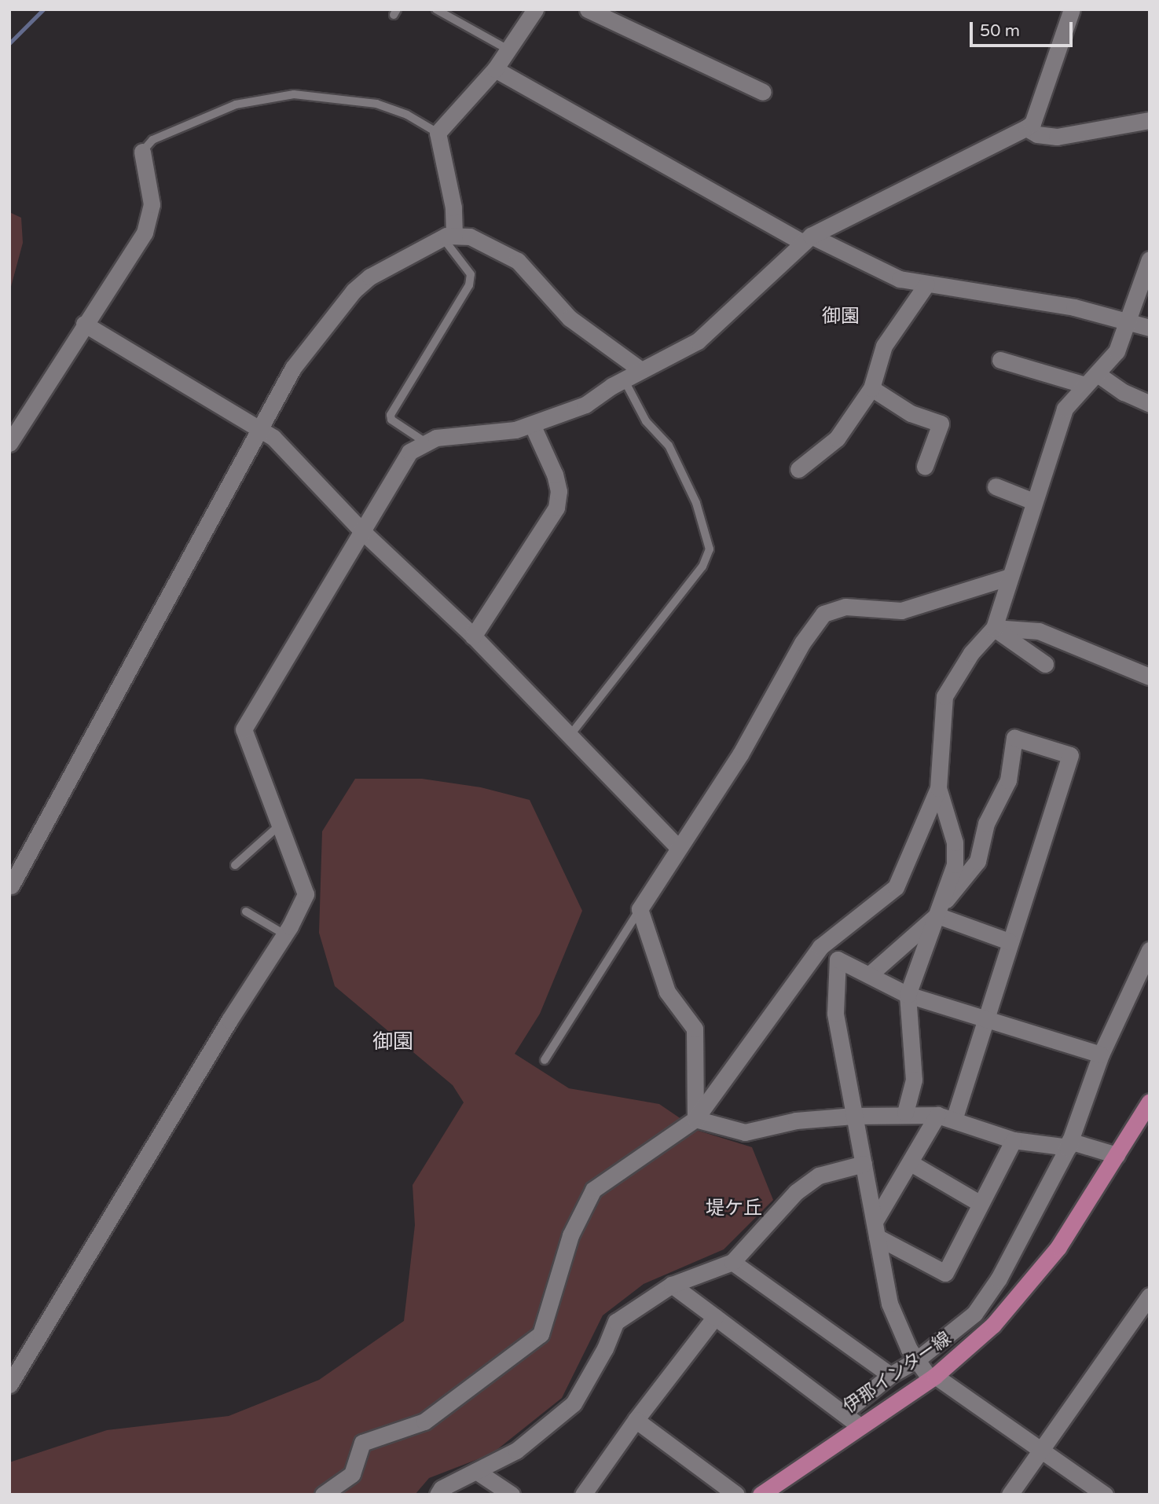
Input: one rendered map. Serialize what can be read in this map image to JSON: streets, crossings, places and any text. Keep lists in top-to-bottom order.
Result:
{
  "streets": {
    "main road": ["伊那インター線"]
  },
  "districts": ["御園", "御園", "堤ケ丘"],
  "scale_bar": "50 m"
}
